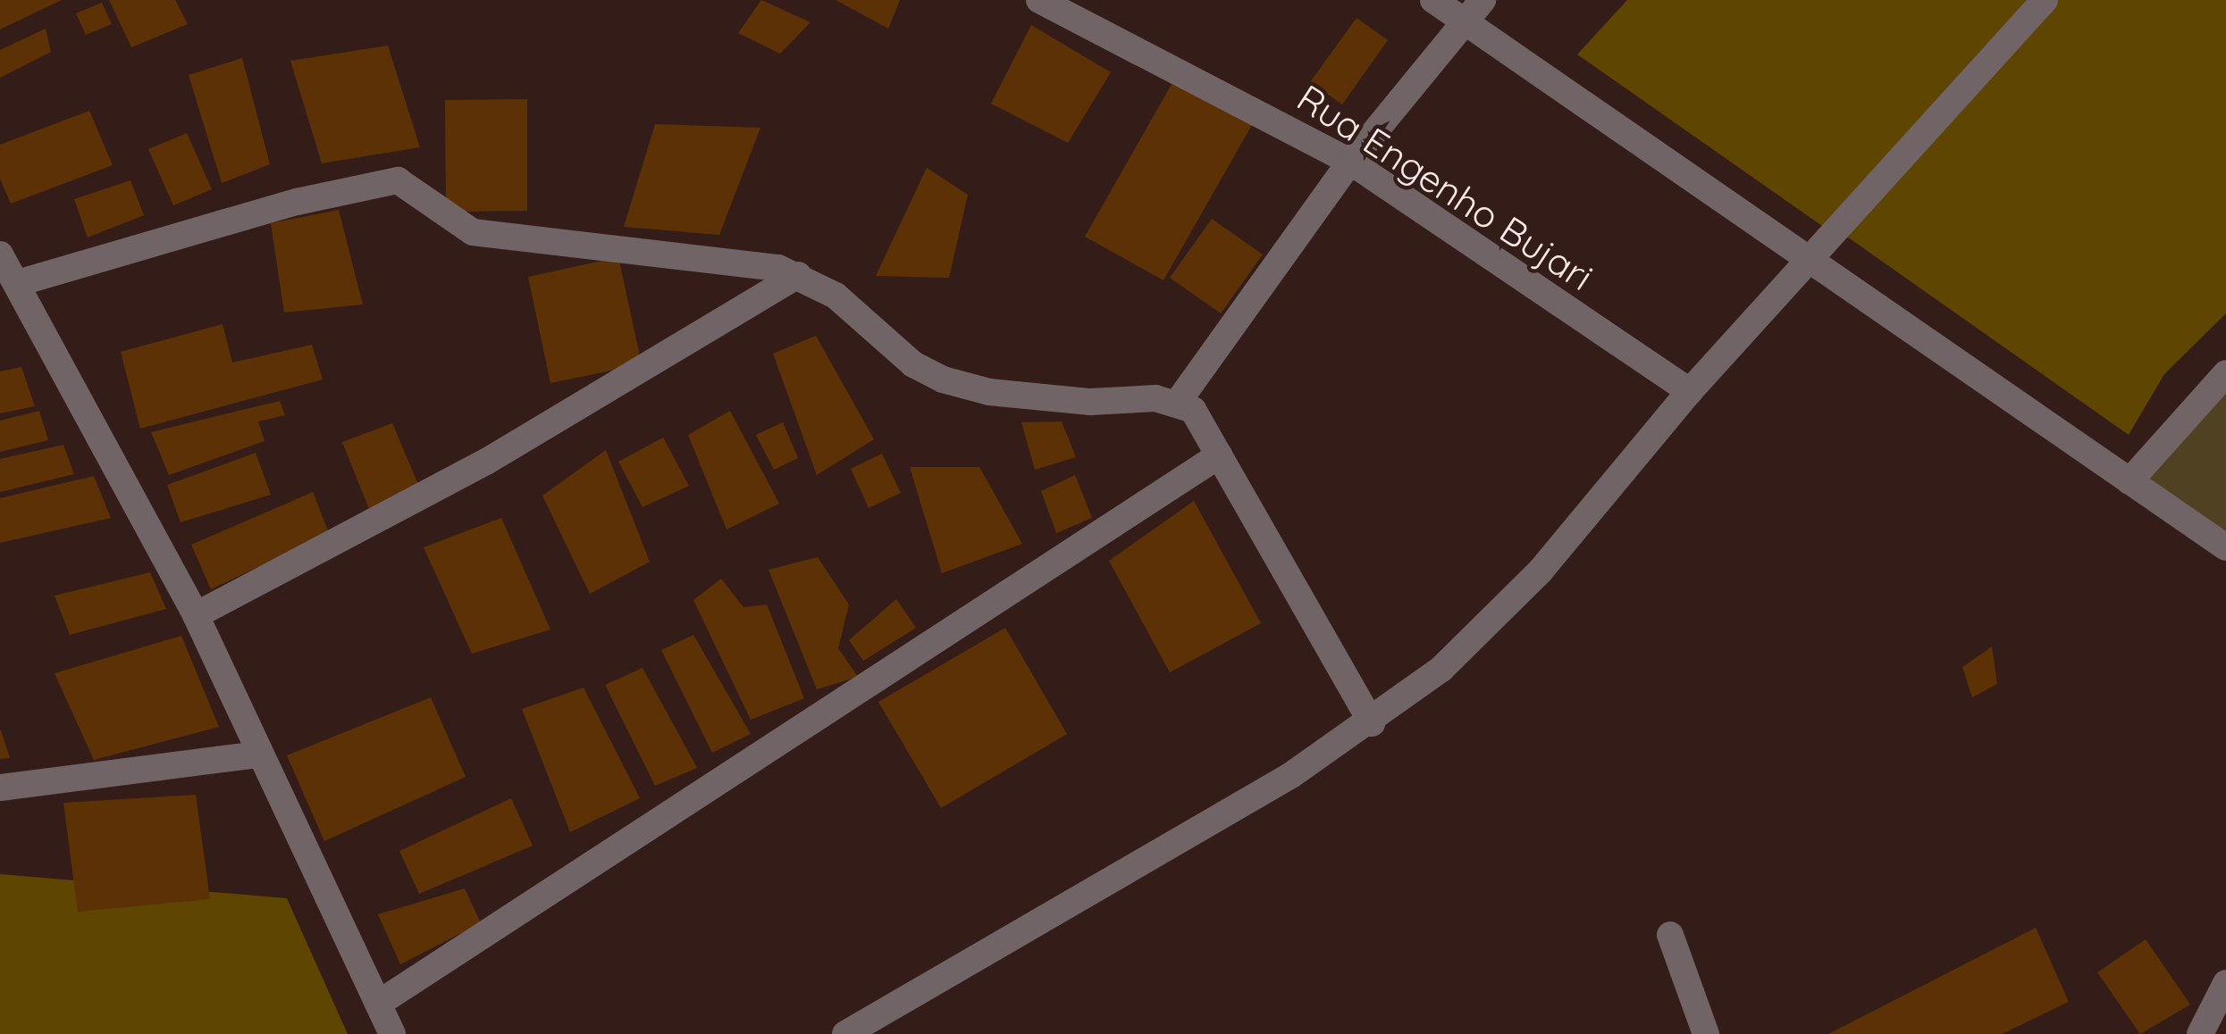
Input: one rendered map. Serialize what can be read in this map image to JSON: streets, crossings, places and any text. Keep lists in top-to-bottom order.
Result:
{
  "streets": {
    "street": ["Rua Engenho Bujari"]
  }
}
